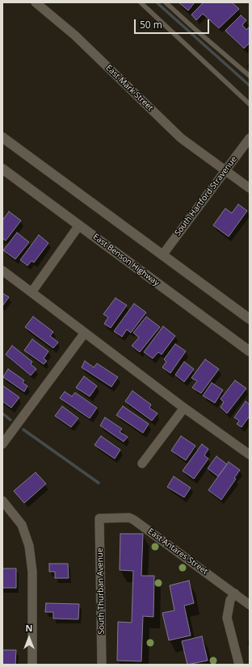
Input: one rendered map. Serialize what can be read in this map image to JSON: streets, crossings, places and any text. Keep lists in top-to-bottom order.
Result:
{
  "streets": {
    "main road": ["East Benson Highway"],
    "street": [
      "East Mark Street",
      "South Hartford Stravenue",
      "East Antares Street",
      "South Thurban Avenue"
    ]
  },
  "crossings": [
    ["East Mark Street", "South Hartford Stravenue"],
    ["East Antares Street", "South Thurban Avenue"]
  ],
  "scale_bar": "50 m",
  "north": "top"
}
